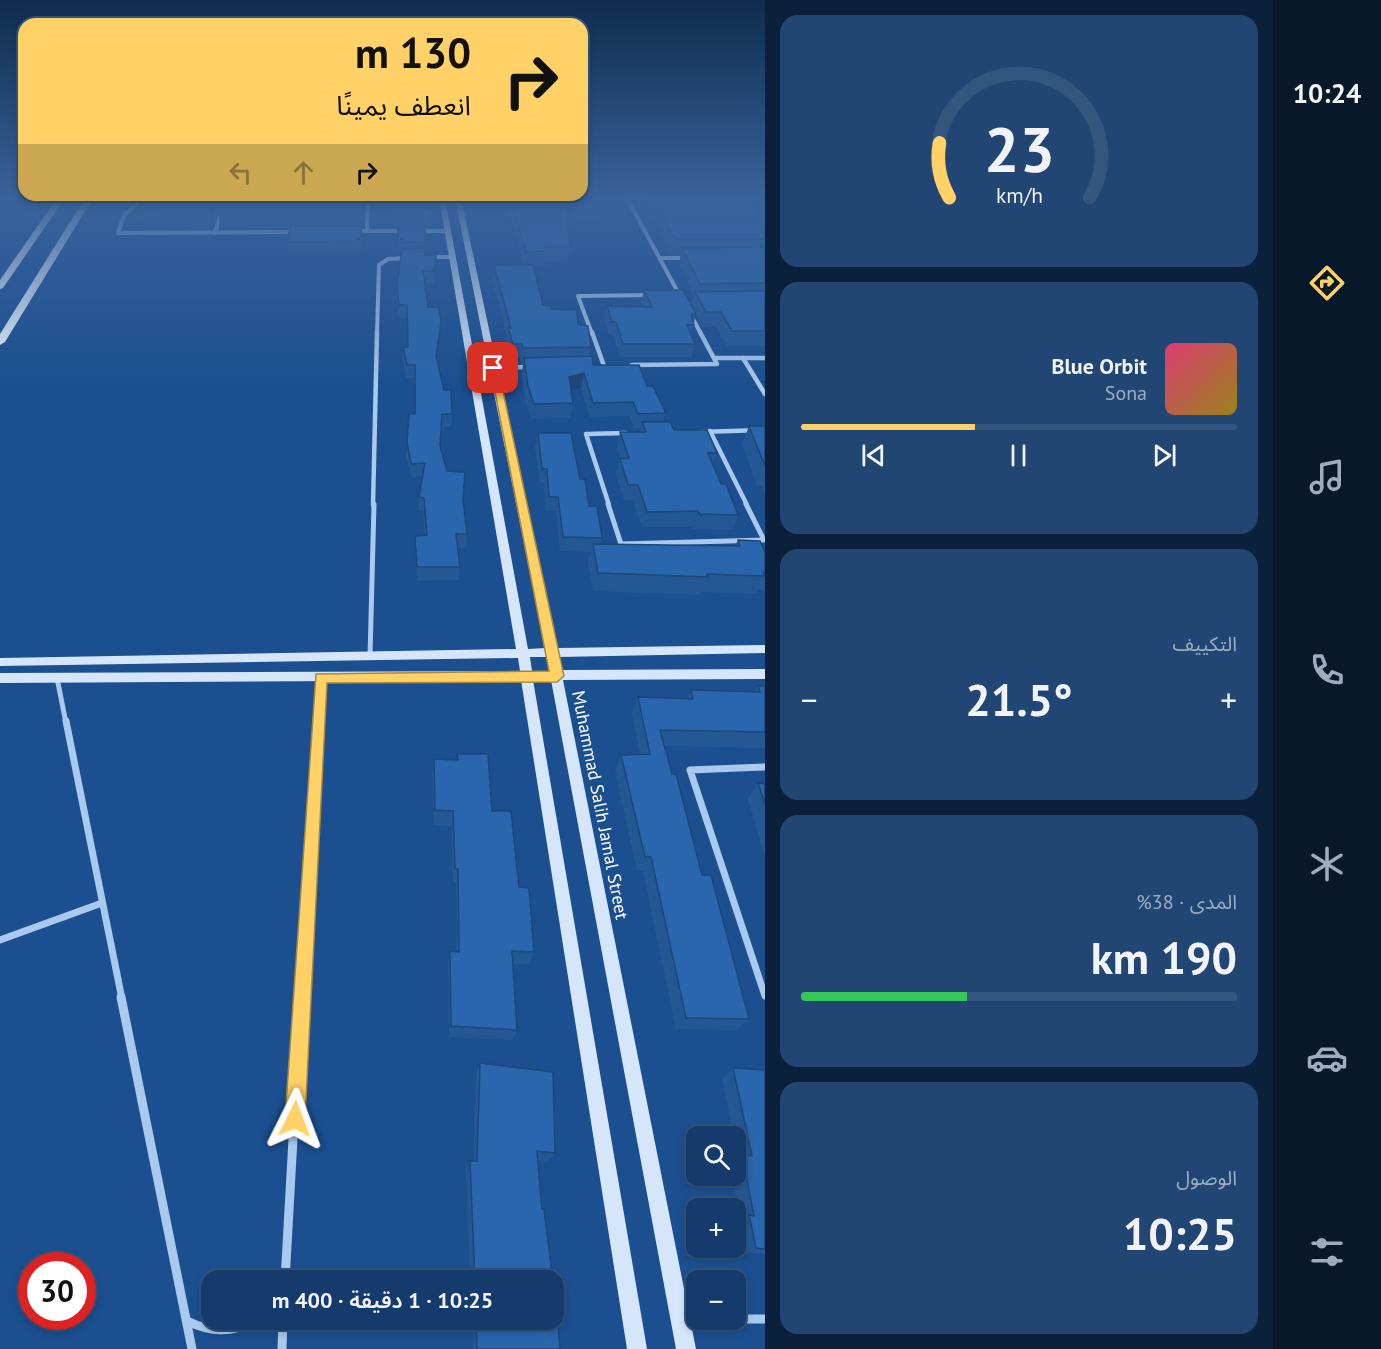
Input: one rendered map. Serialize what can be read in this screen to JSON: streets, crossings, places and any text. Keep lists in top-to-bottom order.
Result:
{
  "streets": {
    "street": ["Muhammad Salih Jamal Street"]
  },
  "page": {
    "tabs": "10:24",
    "turn": ["130 m", "انعطف يمينًا"],
    "song": ["Blue Orbit", "Sona"],
    "tile": [
      "التكييف",
      ["المدى · 38%", "190 km"],
      ["الوصول", "10:25"]
    ],
    "heat": ["−", "21.5°", "+"],
    "map_buttons": ["+", "−"],
    "limit": "30",
    "trip": "10:25 · 1 دقيقة · 400 m",
    "gauge": ["23", "km/h"]
  }
}
